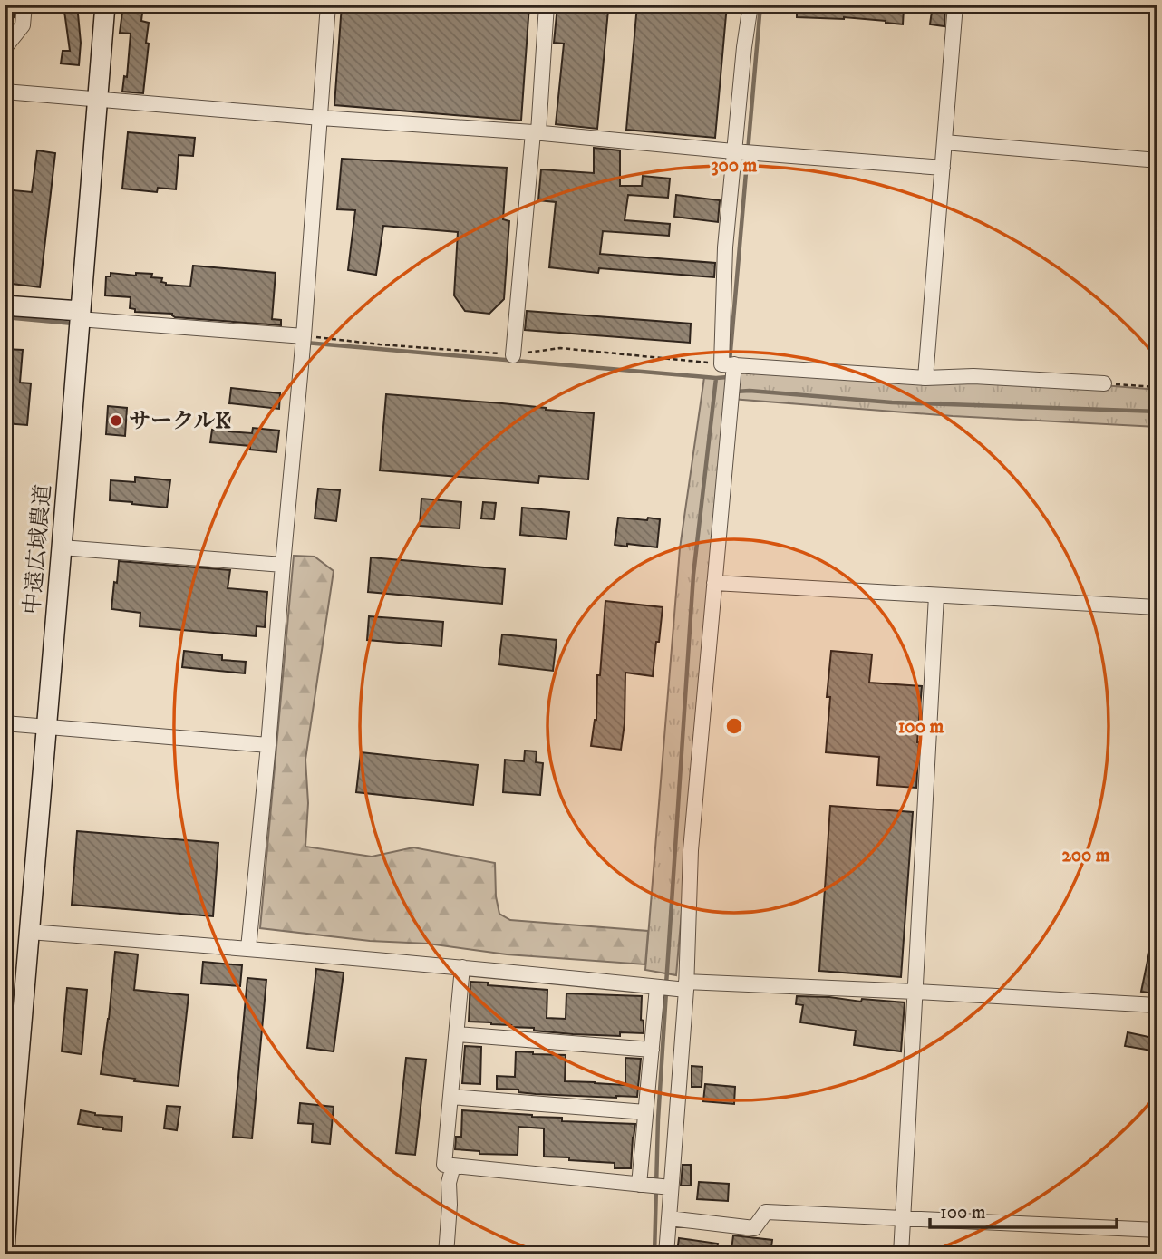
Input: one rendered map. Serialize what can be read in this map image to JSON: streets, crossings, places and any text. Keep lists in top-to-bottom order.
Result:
{
  "streets": {
    "street": ["中遠広域農道"]
  },
  "places": ["サークルK"],
  "scale_bar": "100 m",
  "rings": ["300 m", "100 m", "200 m"]
}
